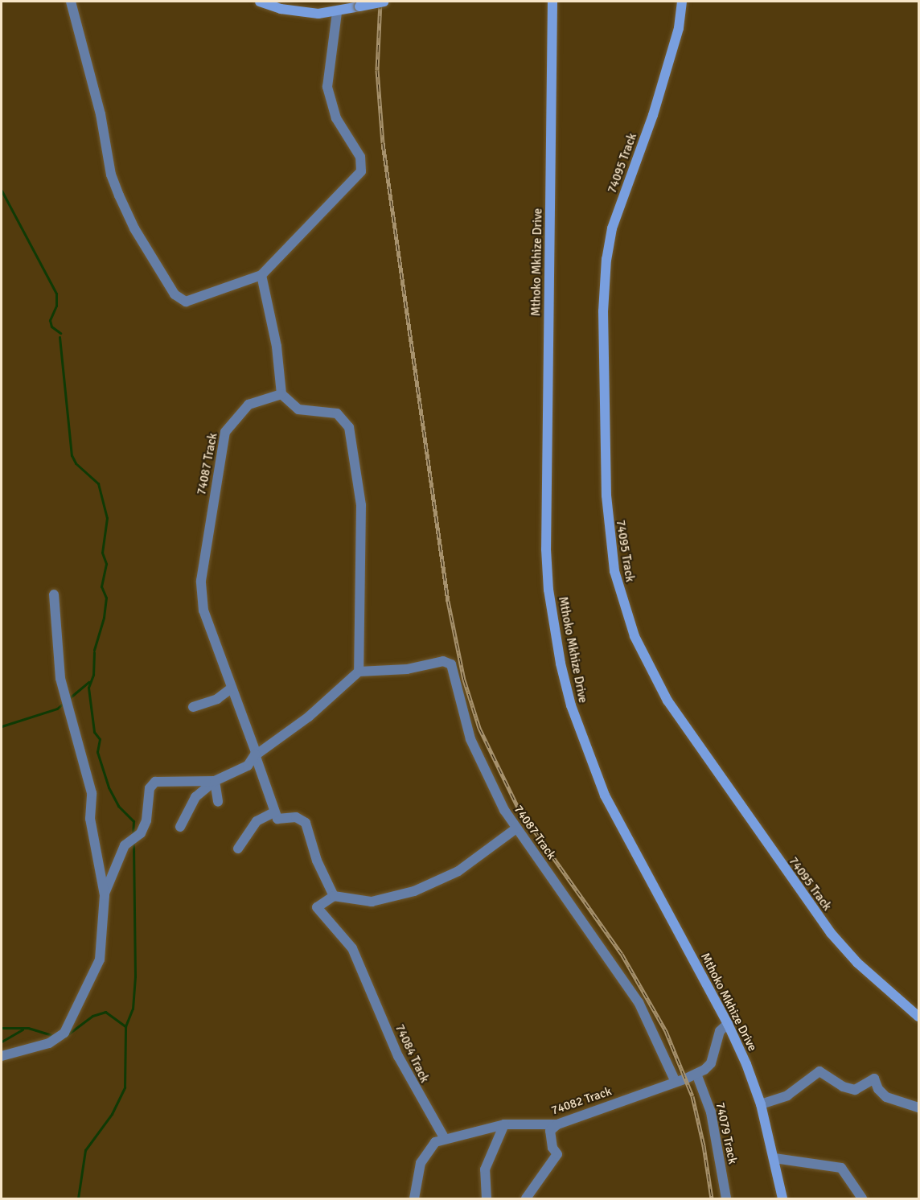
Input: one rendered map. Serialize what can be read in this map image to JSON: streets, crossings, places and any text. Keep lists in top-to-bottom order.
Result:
{
  "streets": {
    "street": [
      "74095 Track",
      "Mthoko Mkhize Drive",
      "74087 Track",
      "74084 Track",
      "74082 Track",
      "74079 Track"
    ]
  },
  "crossings": [
    ["Mthoko Mkhize Drive", "74082 Track"],
    ["74087 Track", "74082 Track"],
    ["74084 Track", "74082 Track"],
    ["74082 Track", "74079 Track"]
  ]
}
